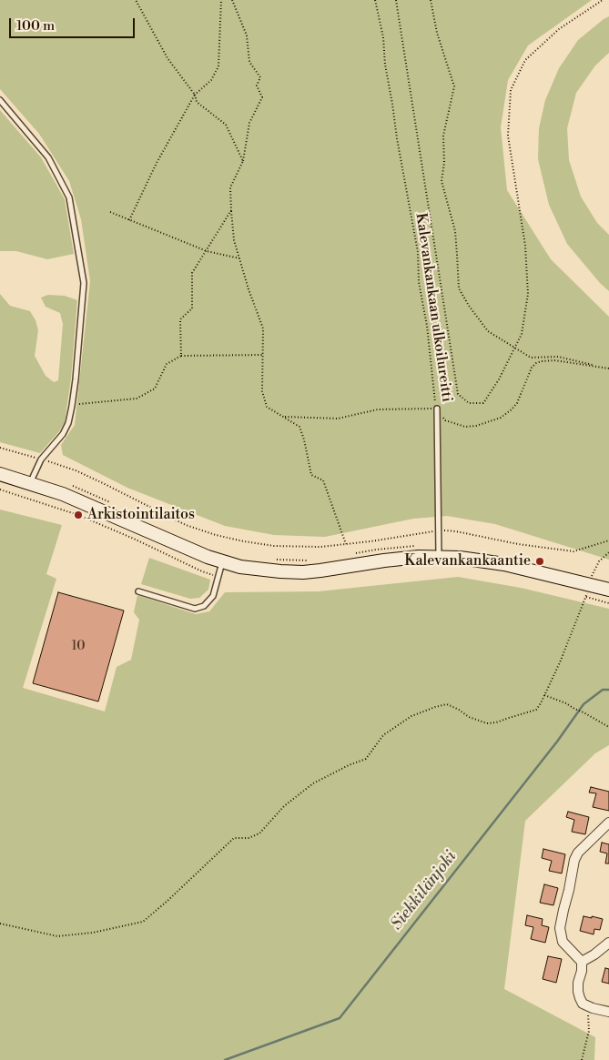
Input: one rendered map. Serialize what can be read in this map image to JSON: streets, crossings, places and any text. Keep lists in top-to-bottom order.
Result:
{
  "streets": {
    "path": ["Kalevankankaan ulkoilureitti"]
  },
  "water": ["Siekkilänjoki"],
  "places": ["Arkistointilaitos", "Kalevankankaantie"],
  "house_numbers": ["10"],
  "scale_bar": "100 m"
}
